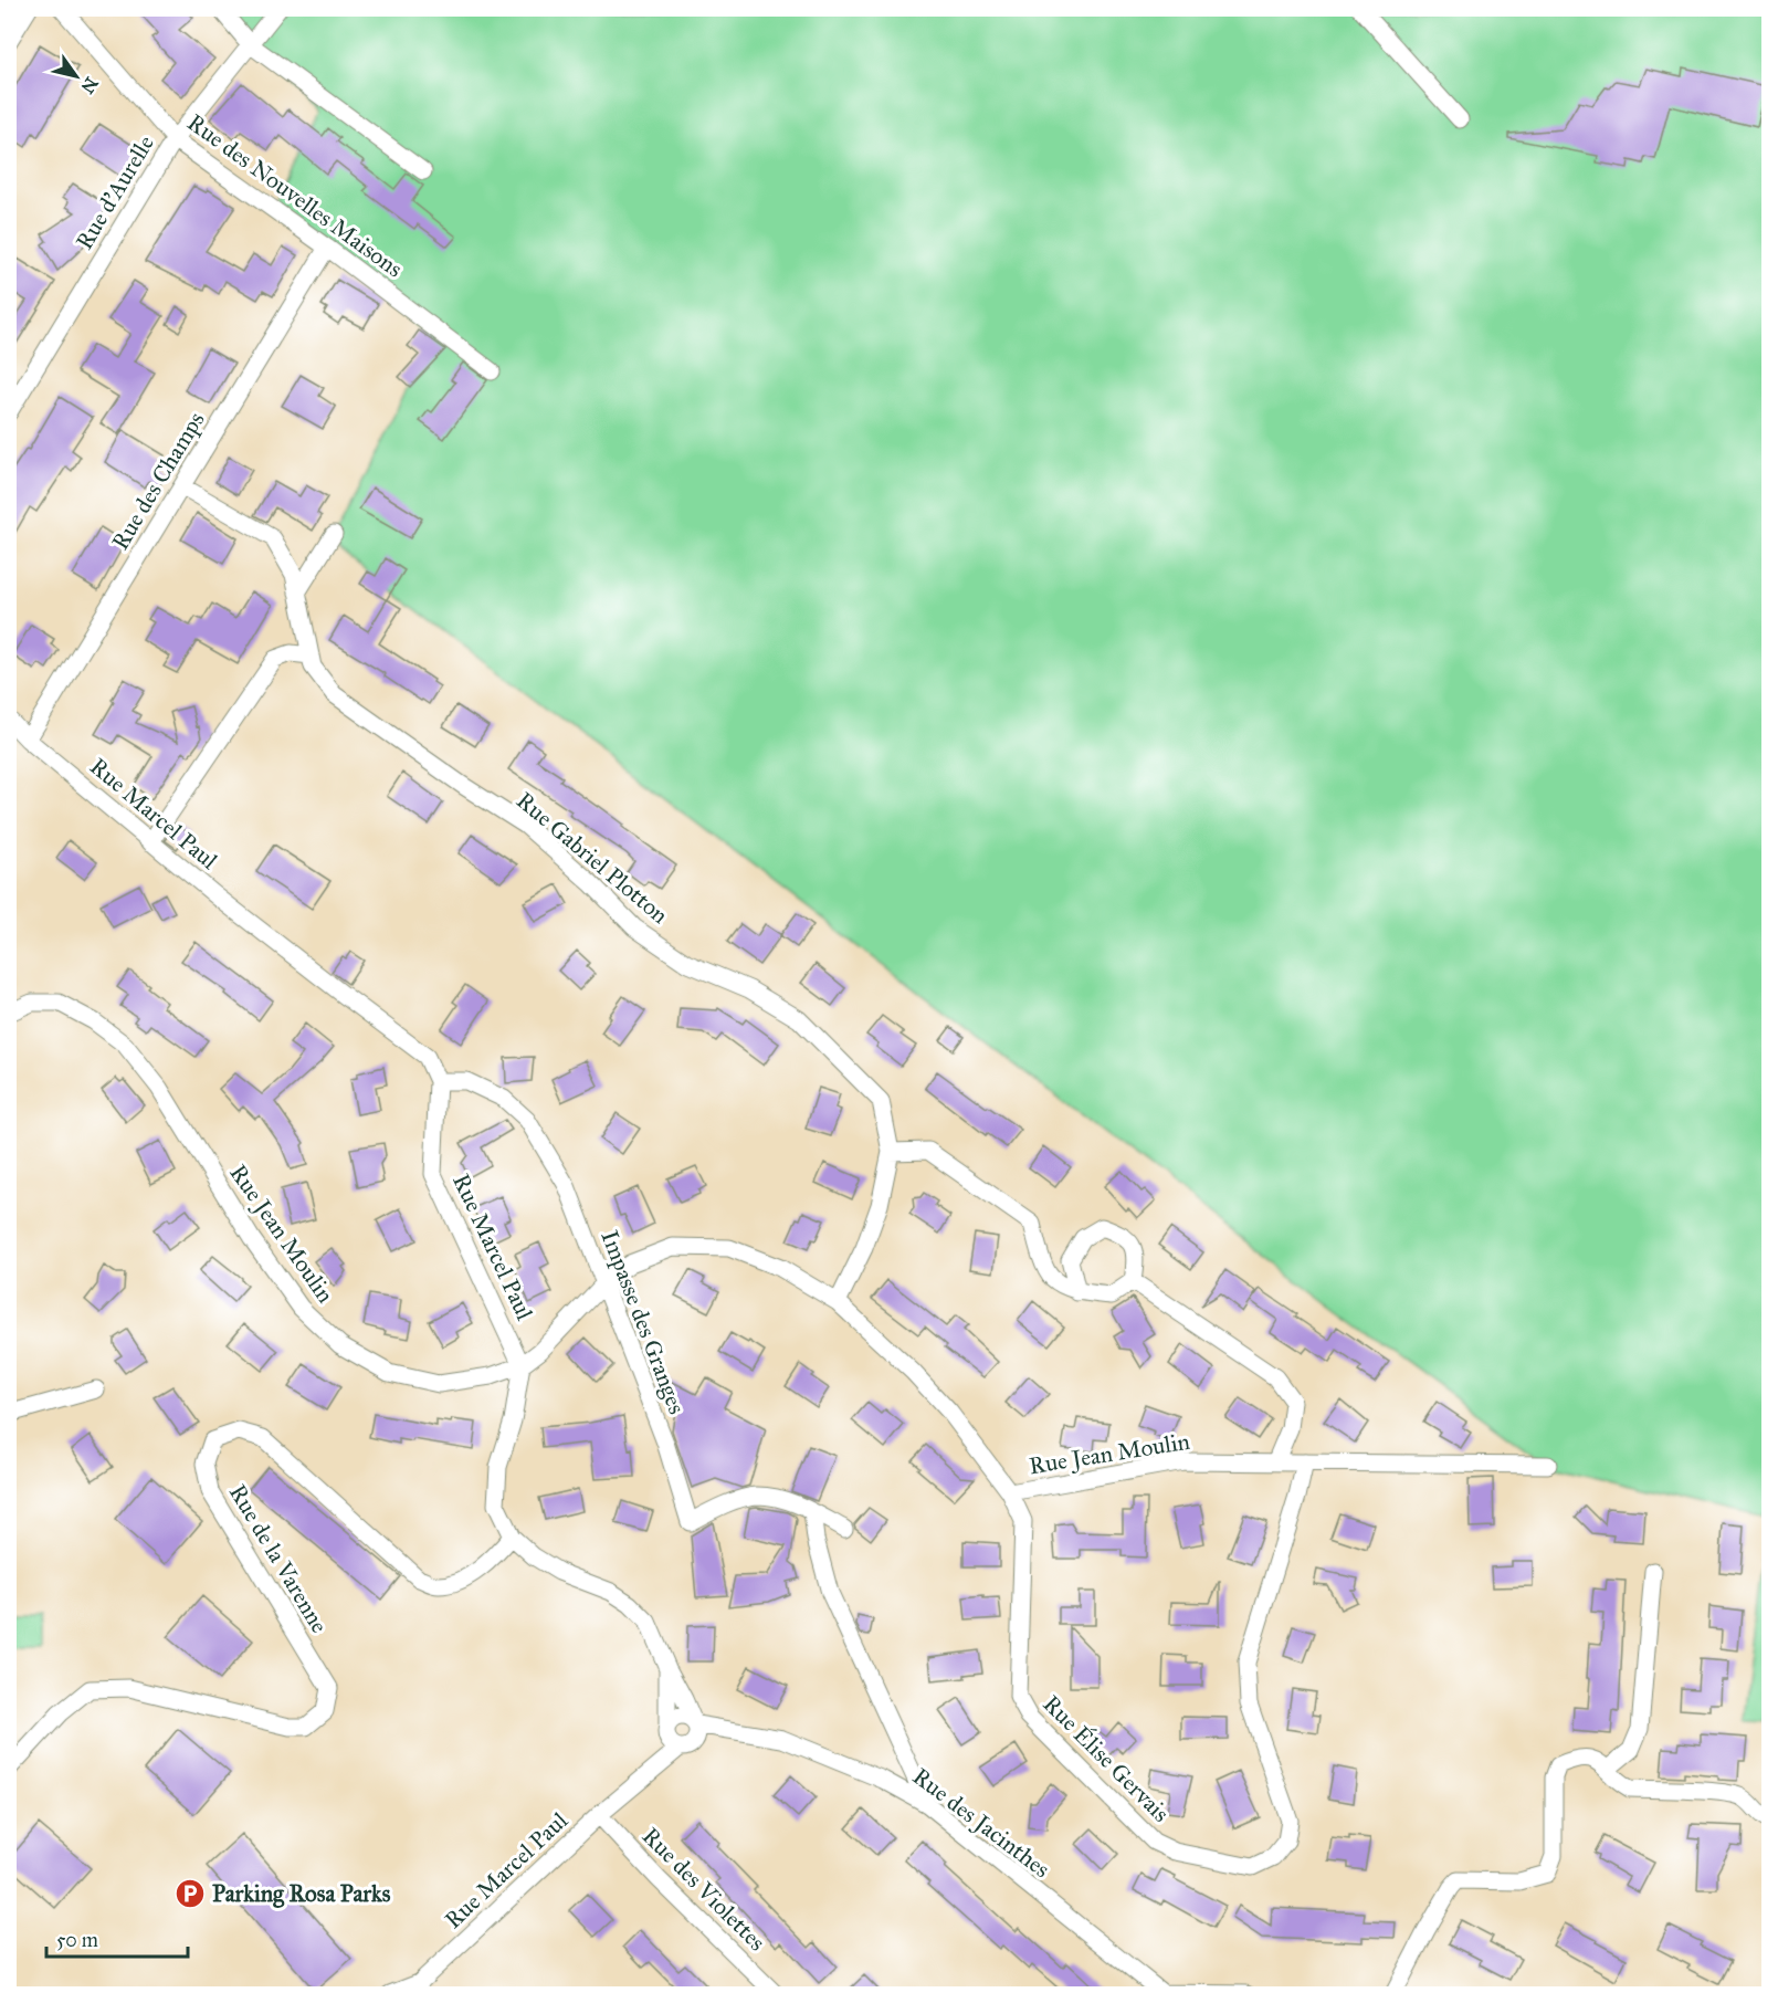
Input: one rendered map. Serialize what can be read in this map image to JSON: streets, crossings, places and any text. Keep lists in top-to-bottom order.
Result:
{
  "streets": {
    "street": [
      "Rue d'Aurelle",
      "Rue des Nouvelles Maisons",
      "Rue des Champs",
      "Rue Marcel Paul",
      "Rue Gabriel Plotton",
      "Rue Jean Moulin",
      "Impasse des Granges",
      "Rue de la Varenne",
      "Rue Élise Gervais",
      "Rue des Jacinthes",
      "Rue des Violettes"
    ]
  },
  "crossings": [
    ["Rue d'Aurelle", "Rue des Nouvelles Maisons"],
    ["Rue des Nouvelles Maisons", "Rue des Champs"],
    ["Rue des Champs", "Rue Marcel Paul"],
    ["Rue des Champs", "Rue Gabriel Plotton"],
    ["Rue Marcel Paul", "Rue Jean Moulin"],
    ["Rue Marcel Paul", "Impasse des Granges"],
    ["Rue Marcel Paul", "Rue de la Varenne"],
    ["Rue Marcel Paul", "Rue des Jacinthes"],
    ["Rue Marcel Paul", "Rue des Violettes"],
    ["Rue Gabriel Plotton", "Rue Jean Moulin"],
    ["Rue Jean Moulin", "Impasse des Granges"],
    ["Rue Jean Moulin", "Rue Élise Gervais"]
  ],
  "places": {
    "parking": ["Parking Rosa Parks"]
  },
  "scale_bar": "50 m",
  "north": "bottom right"
}
